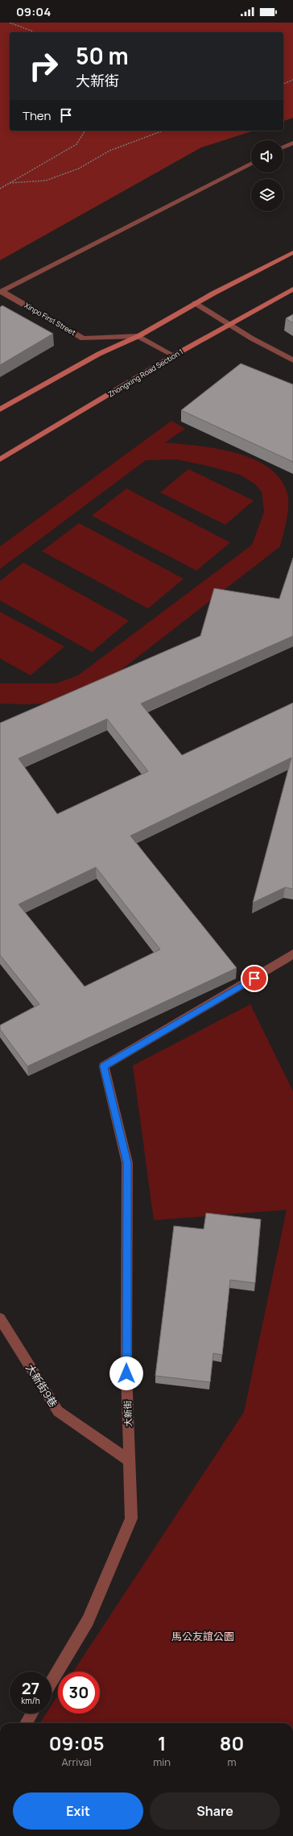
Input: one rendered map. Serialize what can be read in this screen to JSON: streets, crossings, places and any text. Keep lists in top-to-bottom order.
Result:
{
  "streets": {
    "street": [
      "Xinpo First Street",
      "Zhongxing Road Section 1",
      "大新街9巷",
      "大新街"
    ]
  },
  "crossings": [
    ["大新街9巷", "大新街"]
  ],
  "parks": ["馬公友誼公園"],
  "page": {
    "status": "09:04",
    "turn": ["50 m", "大新街"],
    "then": "Then",
    "speed": "27 km/h",
    "limit": "30",
    "eta": [
      "09:05",
      "Arrival",
      "1",
      "min",
      "80",
      "m"
    ],
    "buttons": ["Exit", "Share"]
  }
}
